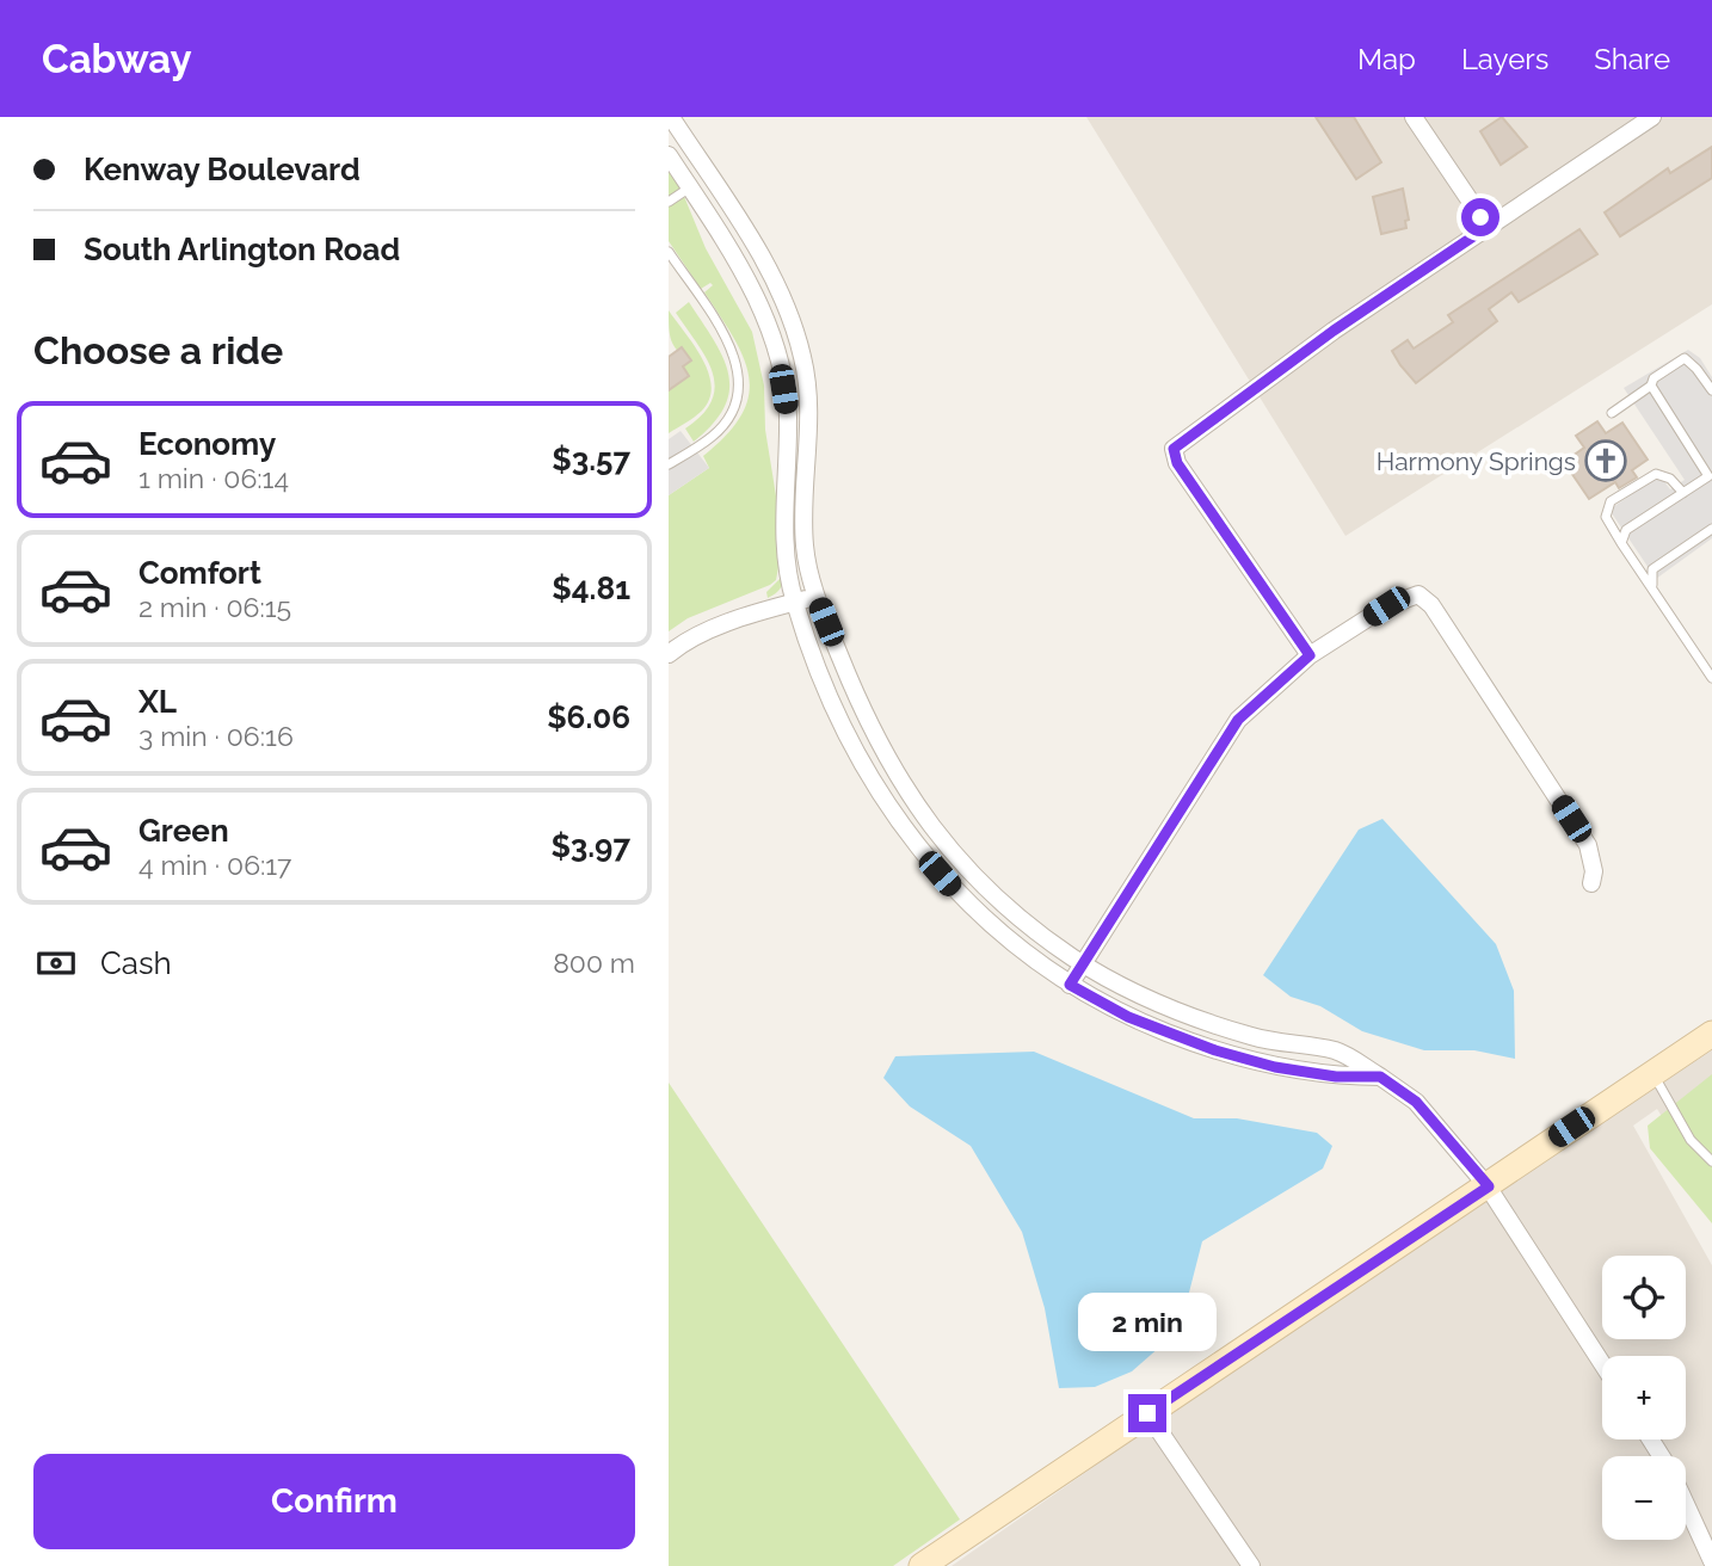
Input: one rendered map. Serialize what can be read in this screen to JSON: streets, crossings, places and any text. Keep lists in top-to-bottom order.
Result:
{
  "places": {
    "church": ["Harmony Springs"]
  },
  "page": {
    "header": "Cabway",
    "nav": ["Map", "Layers", "Share"],
    "banner": ["Kenway Boulevard", "South Arlington Road"],
    "heading": "Choose a ride",
    "list": [
      {
        "name": "Economy",
        "note": "1 min · 06:14",
        "value": "$3.57"
      },
      {
        "name": "Comfort",
        "note": "2 min · 06:15",
        "value": "$4.81"
      },
      {
        "name": "XL",
        "note": "3 min · 06:16",
        "value": "$6.06"
      },
      {
        "name": "Green",
        "note": "4 min · 06:17",
        "value": "$3.97"
      }
    ],
    "pay": ["Cash", "800 m"],
    "map_buttons": ["+", "−"],
    "bubble": "2 min",
    "buttons": "Confirm"
  }
}
